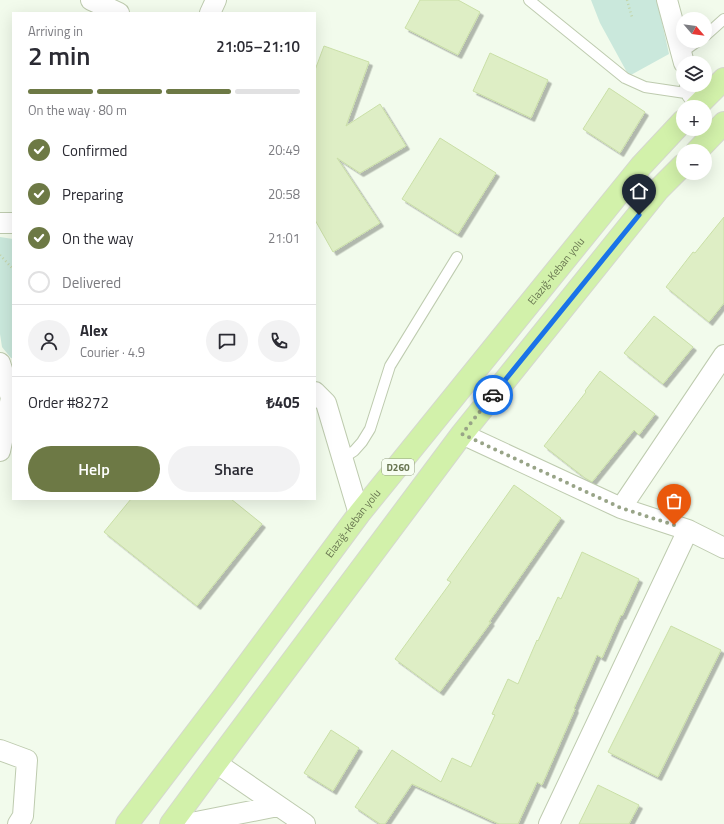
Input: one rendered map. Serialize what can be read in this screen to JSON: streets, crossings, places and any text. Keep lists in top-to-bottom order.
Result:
{
  "streets": {
    "highway": ["Elazığ-Keban yolu", "D260"]
  },
  "north": "bottom right",
  "page": {
    "map_buttons": ["+", "−"],
    "heading": ["2 min", "Arriving in", "21:05–21:10"],
    "panel": [
      "Alex",
      "Courier · 4.9",
      "Order #8272",
      "₺405"
    ],
    "bar": "On the way · 80 m",
    "list": [
      ["Confirmed", "20:49"],
      ["Preparing", "20:58"],
      ["On the way", "21:01"],
      "Delivered"
    ],
    "buttons": ["Help", "Share"]
  }
}
